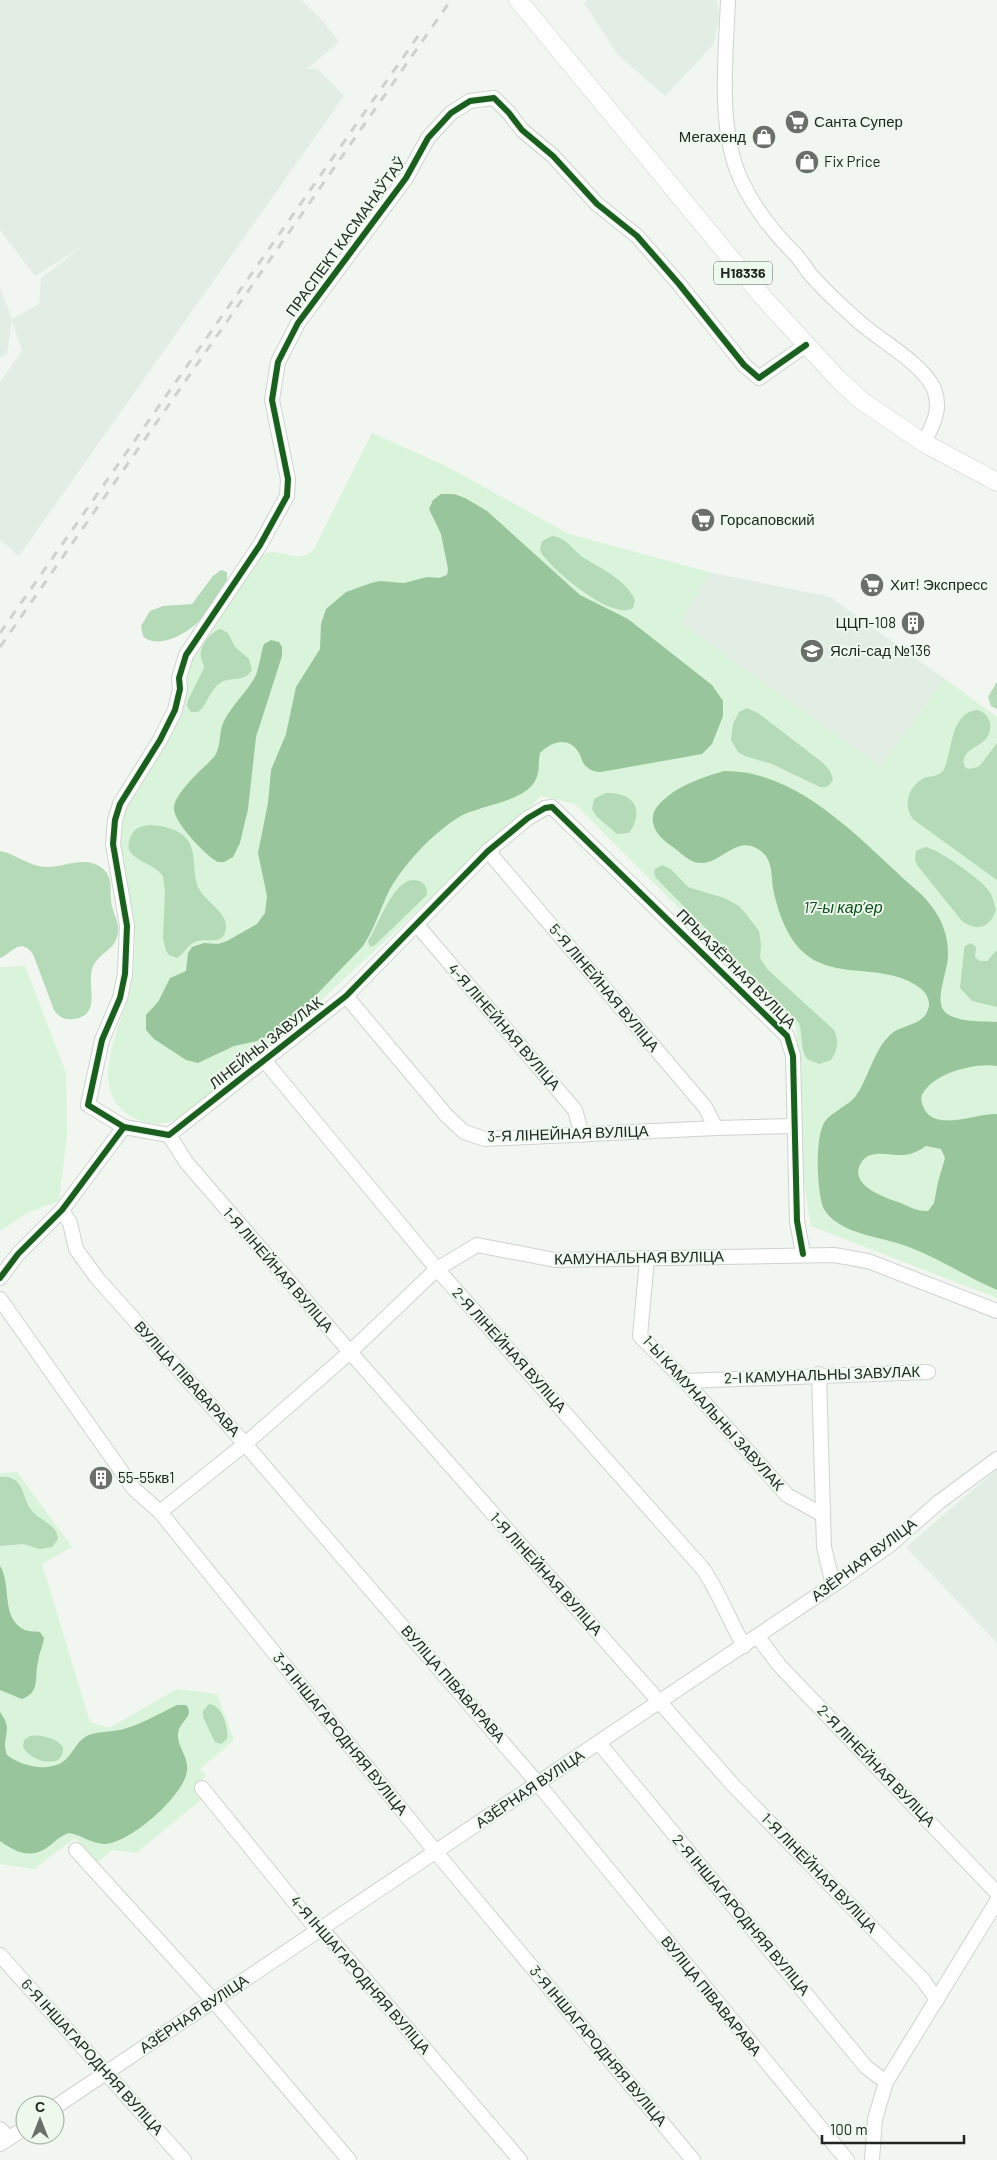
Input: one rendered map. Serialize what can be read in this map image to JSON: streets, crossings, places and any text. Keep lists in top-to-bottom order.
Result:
{
  "streets": {
    "main road": ["Н18336"],
    "street": [
      "ПРАСПЕКТ КАСМАНАЎТАЎ",
      "ПРЫАЗЁРНАЯ ВУЛІЦА",
      "5-Я ЛІНЕЙНАЯ ВУЛІЦА",
      "4-Я ЛІНЕЙНАЯ ВУЛІЦА",
      "ЛІНЕЙНЫ ЗАВУЛАК",
      "3-Я ЛІНЕЙНАЯ ВУЛІЦА",
      "КАМУНАЛЬНАЯ ВУЛІЦА",
      "1-Я ЛІНЕЙНАЯ ВУЛІЦА",
      "2-Я ЛІНЕЙНАЯ ВУЛІЦА",
      "2-І КАМУНАЛЬНЫ ЗАВУЛАК",
      "ВУЛІЦА ПІВАВАРАВА",
      "1-Ы КАМУНАЛЬНЫ ЗАВУЛАК",
      "АЗЁРНАЯ ВУЛІЦА",
      "3-Я ІНШАГАРОДНЯЯ ВУЛІЦА",
      "2-Я ІНШАГАРОДНЯЯ ВУЛІЦА",
      "4-Я ІНШАГАРОДНЯЯ ВУЛІЦА",
      "6-Я ІНШАГАРОДНЯЯ ВУЛІЦА"
    ]
  },
  "crossings": [
    ["ПРАСПЕКТ КАСМАНАЎТАЎ", "Н18336"],
    ["ПРЫАЗЁРНАЯ ВУЛІЦА", "ЛІНЕЙНЫ ЗАВУЛАК"],
    ["ПРЫАЗЁРНАЯ ВУЛІЦА", "3-Я ЛІНЕЙНАЯ ВУЛІЦА"],
    ["ПРЫАЗЁРНАЯ ВУЛІЦА", "КАМУНАЛЬНАЯ ВУЛІЦА"],
    ["5-Я ЛІНЕЙНАЯ ВУЛІЦА", "ЛІНЕЙНЫ ЗАВУЛАК"],
    ["5-Я ЛІНЕЙНАЯ ВУЛІЦА", "3-Я ЛІНЕЙНАЯ ВУЛІЦА"],
    ["4-Я ЛІНЕЙНАЯ ВУЛІЦА", "ЛІНЕЙНЫ ЗАВУЛАК"],
    ["4-Я ЛІНЕЙНАЯ ВУЛІЦА", "3-Я ЛІНЕЙНАЯ ВУЛІЦА"],
    ["ЛІНЕЙНЫ ЗАВУЛАК", "3-Я ЛІНЕЙНАЯ ВУЛІЦА"],
    ["ЛІНЕЙНЫ ЗАВУЛАК", "1-Я ЛІНЕЙНАЯ ВУЛІЦА"],
    ["ЛІНЕЙНЫ ЗАВУЛАК", "2-Я ЛІНЕЙНАЯ ВУЛІЦА"],
    ["КАМУНАЛЬНАЯ ВУЛІЦА", "1-Я ЛІНЕЙНАЯ ВУЛІЦА"],
    ["КАМУНАЛЬНАЯ ВУЛІЦА", "2-Я ЛІНЕЙНАЯ ВУЛІЦА"],
    ["КАМУНАЛЬНАЯ ВУЛІЦА", "ВУЛІЦА ПІВАВАРАВА"],
    ["КАМУНАЛЬНАЯ ВУЛІЦА", "1-Ы КАМУНАЛЬНЫ ЗАВУЛАК"],
    ["КАМУНАЛЬНАЯ ВУЛІЦА", "3-Я ІНШАГАРОДНЯЯ ВУЛІЦА"],
    ["1-Я ЛІНЕЙНАЯ ВУЛІЦА", "АЗЁРНАЯ ВУЛІЦА"],
    ["2-Я ЛІНЕЙНАЯ ВУЛІЦА", "АЗЁРНАЯ ВУЛІЦА"],
    ["2-І КАМУНАЛЬНЫ ЗАВУЛАК", "1-Ы КАМУНАЛЬНЫ ЗАВУЛАК"],
    ["ВУЛІЦА ПІВАВАРАВА", "АЗЁРНАЯ ВУЛІЦА"],
    ["АЗЁРНАЯ ВУЛІЦА", "3-Я ІНШАГАРОДНЯЯ ВУЛІЦА"],
    ["АЗЁРНАЯ ВУЛІЦА", "2-Я ІНШАГАРОДНЯЯ ВУЛІЦА"],
    ["АЗЁРНАЯ ВУЛІЦА", "4-Я ІНШАГАРОДНЯЯ ВУЛІЦА"],
    ["АЗЁРНАЯ ВУЛІЦА", "6-Я ІНШАГАРОДНЯЯ ВУЛІЦА"]
  ],
  "water": ["17-ы кар’ер"],
  "places": {
    "supermarket": ["Санта Супер", "Горсаповский", "Хит! Экспресс"],
    "shop": ["Мегахенд", "Fix Price"],
    "building": ["ЦЦП-108", "55-55кв1"],
    "school or university": ["Яслі-сад №136"]
  },
  "scale_bar": "100 m",
  "north": "top"
}
